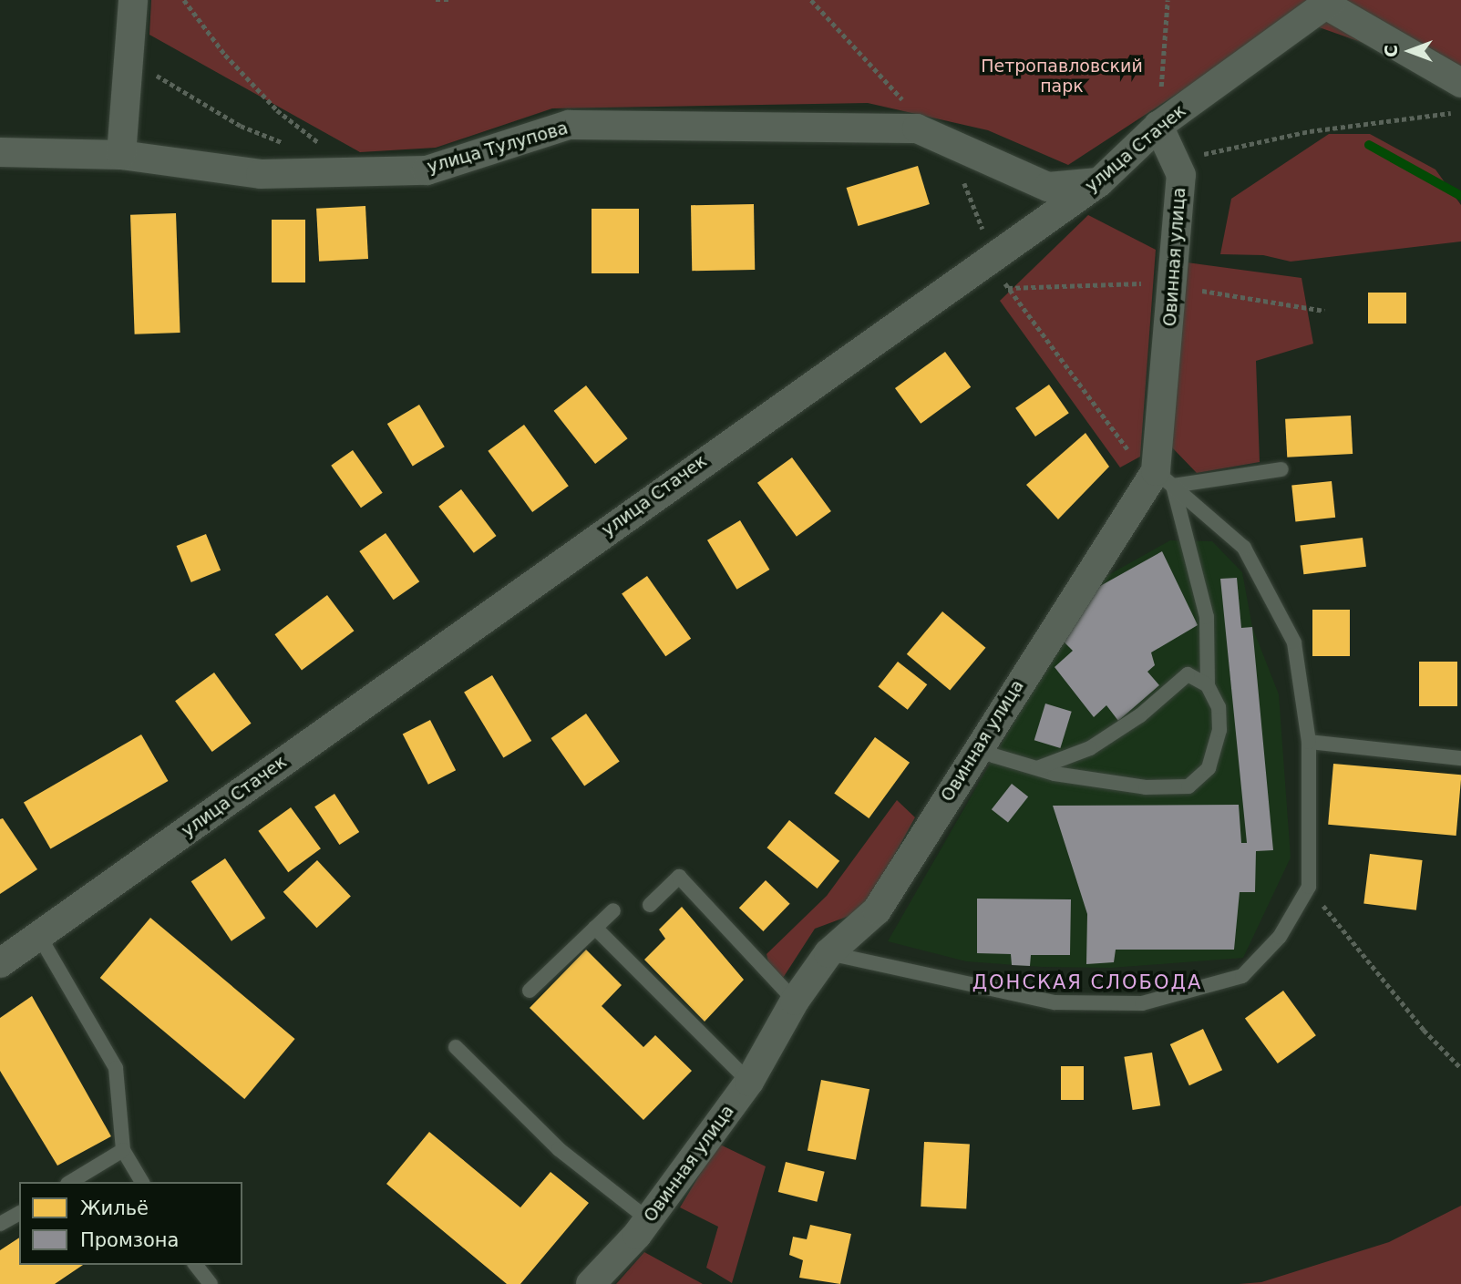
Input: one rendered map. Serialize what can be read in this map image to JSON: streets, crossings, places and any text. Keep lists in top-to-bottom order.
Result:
{
  "streets": {
    "street": ["улица Тулупова", "улица Стачек", "Овинная улица"]
  },
  "crossings": [
    ["улица Тулупова", "улица Стачек"],
    ["улица Стачек", "Овинная улица"]
  ],
  "districts": ["ДОНСКАЯ СЛОБОДА"],
  "parks": ["Петропавловский парк"],
  "legend": ["Жильё", "Промзона"],
  "north": "left"
}
